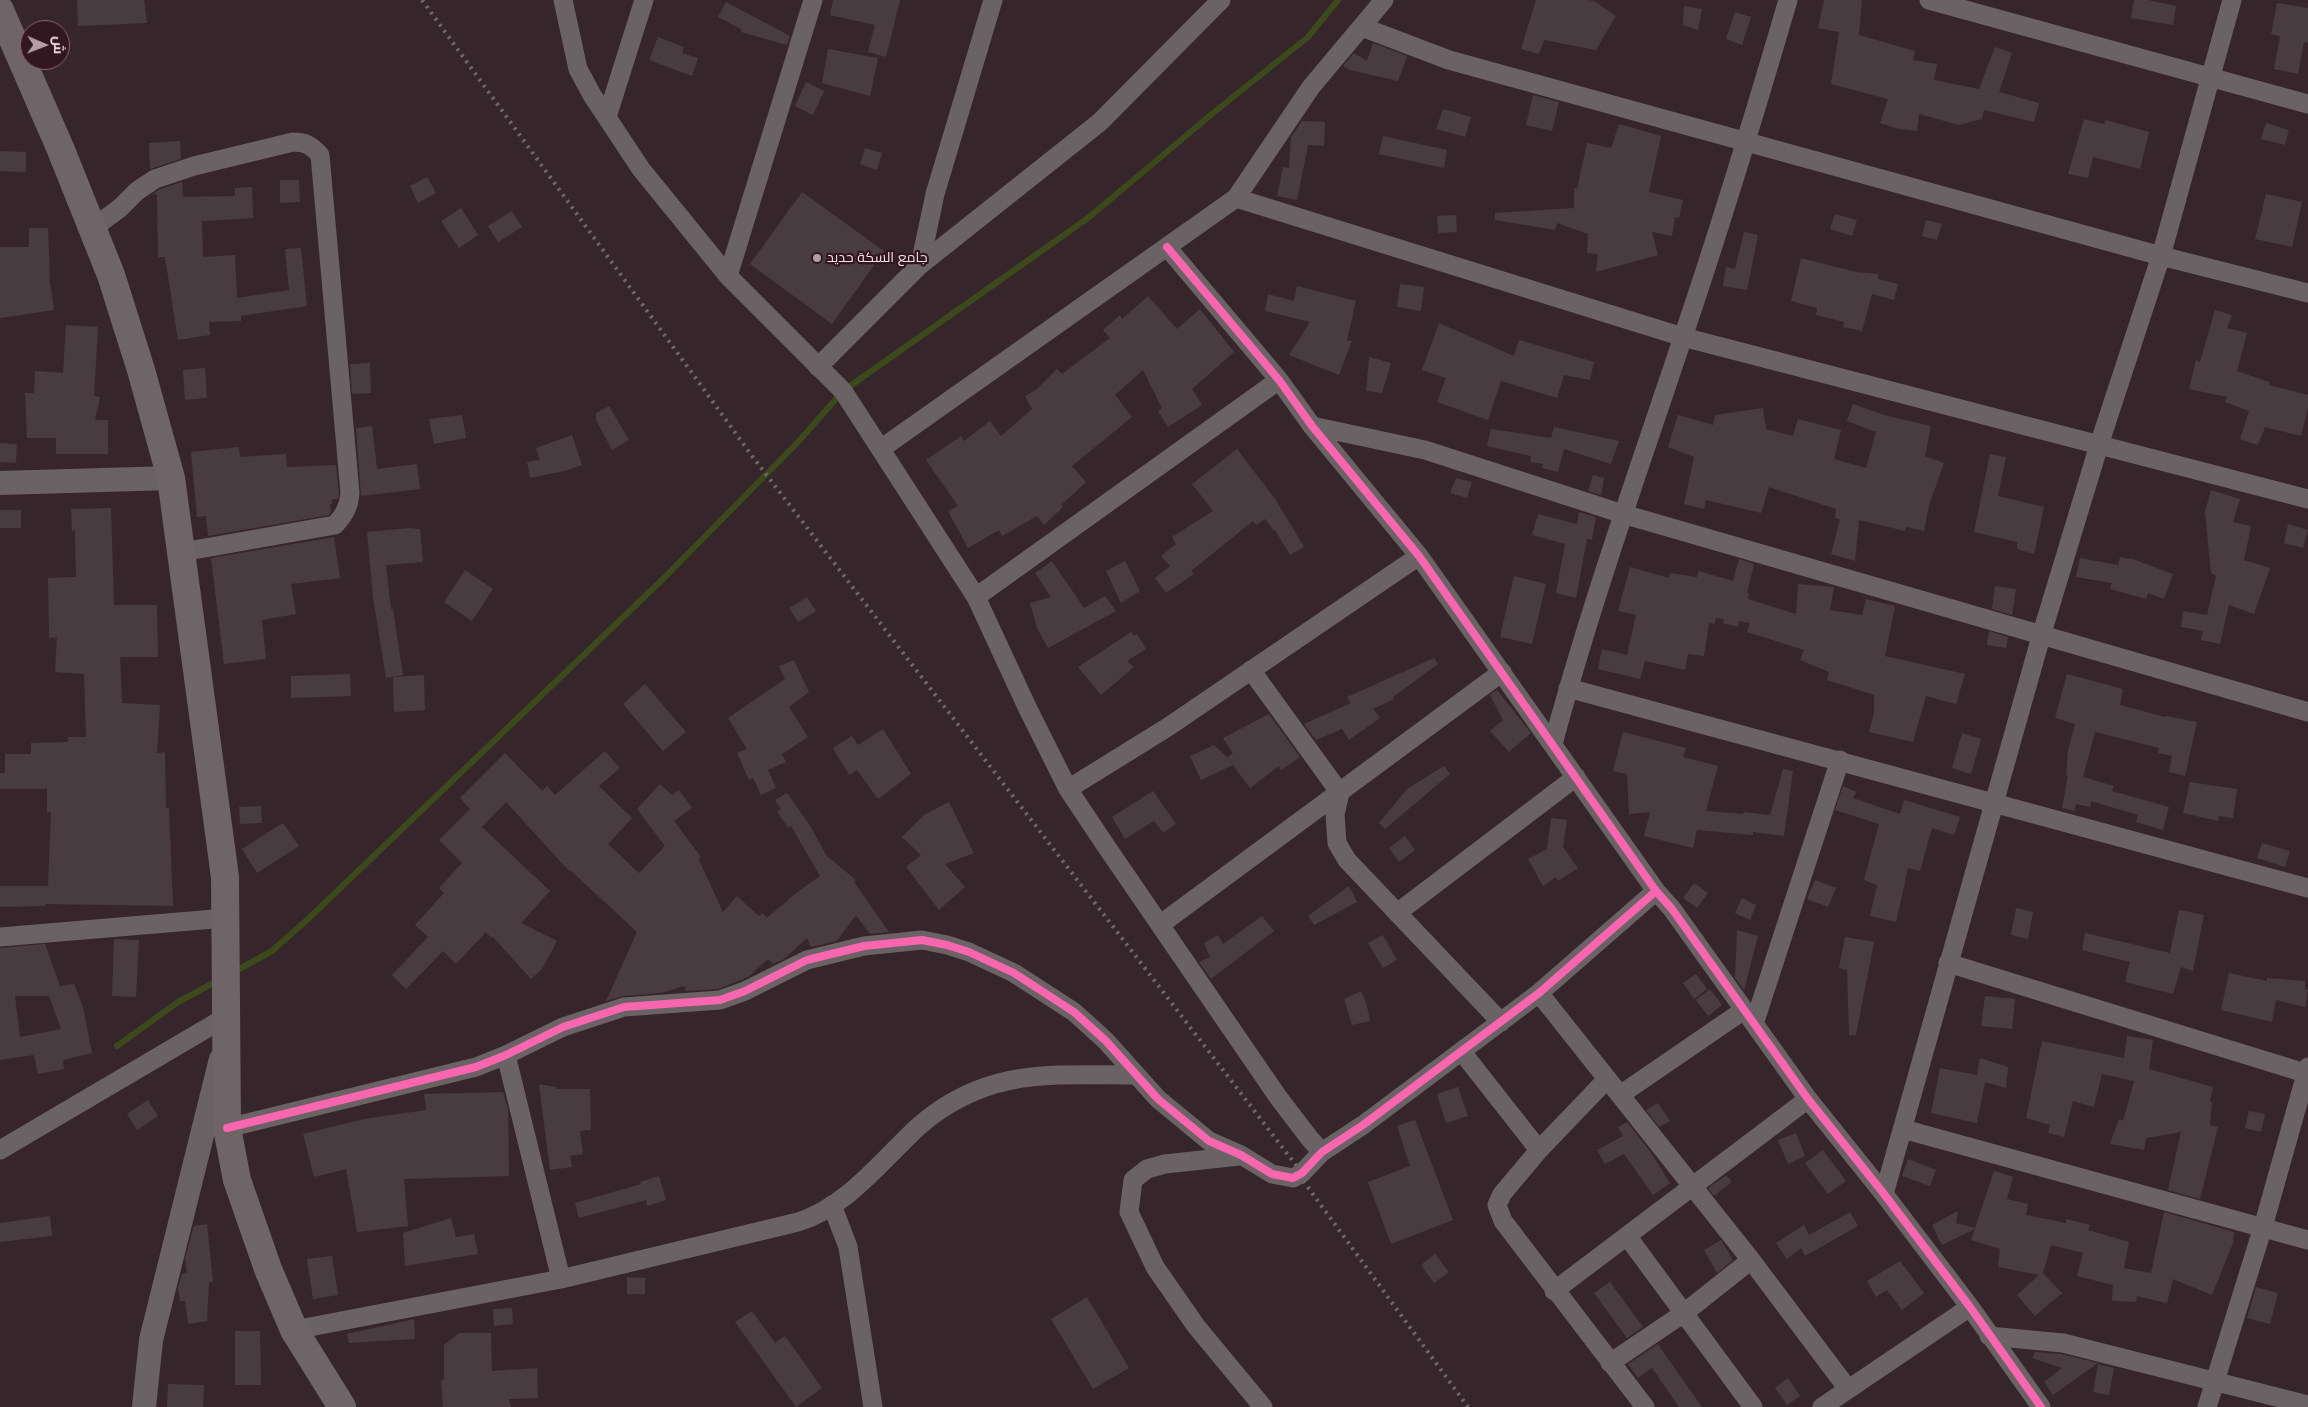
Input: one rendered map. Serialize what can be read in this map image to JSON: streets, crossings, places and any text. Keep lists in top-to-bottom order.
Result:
{
  "places": ["جامع السكة حديد"],
  "north": "right"
}
